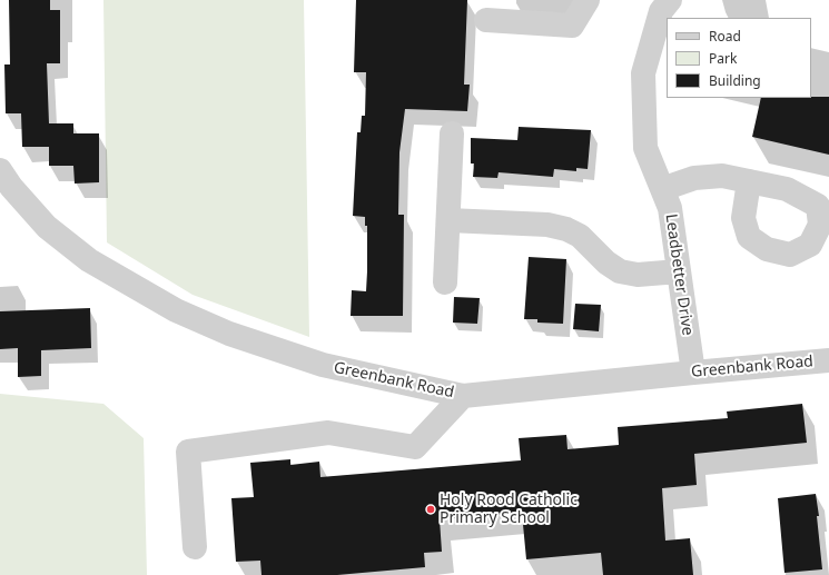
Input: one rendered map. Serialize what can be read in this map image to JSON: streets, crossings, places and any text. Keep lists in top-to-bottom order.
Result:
{
  "streets": {
    "street": ["Leadbetter Drive", "Greenbank Road"]
  },
  "crossings": [
    ["Leadbetter Drive", "Greenbank Road"]
  ],
  "places": ["Holy Rood Catholic Primary School"],
  "legend": ["Road", "Park", "Building"]
}
